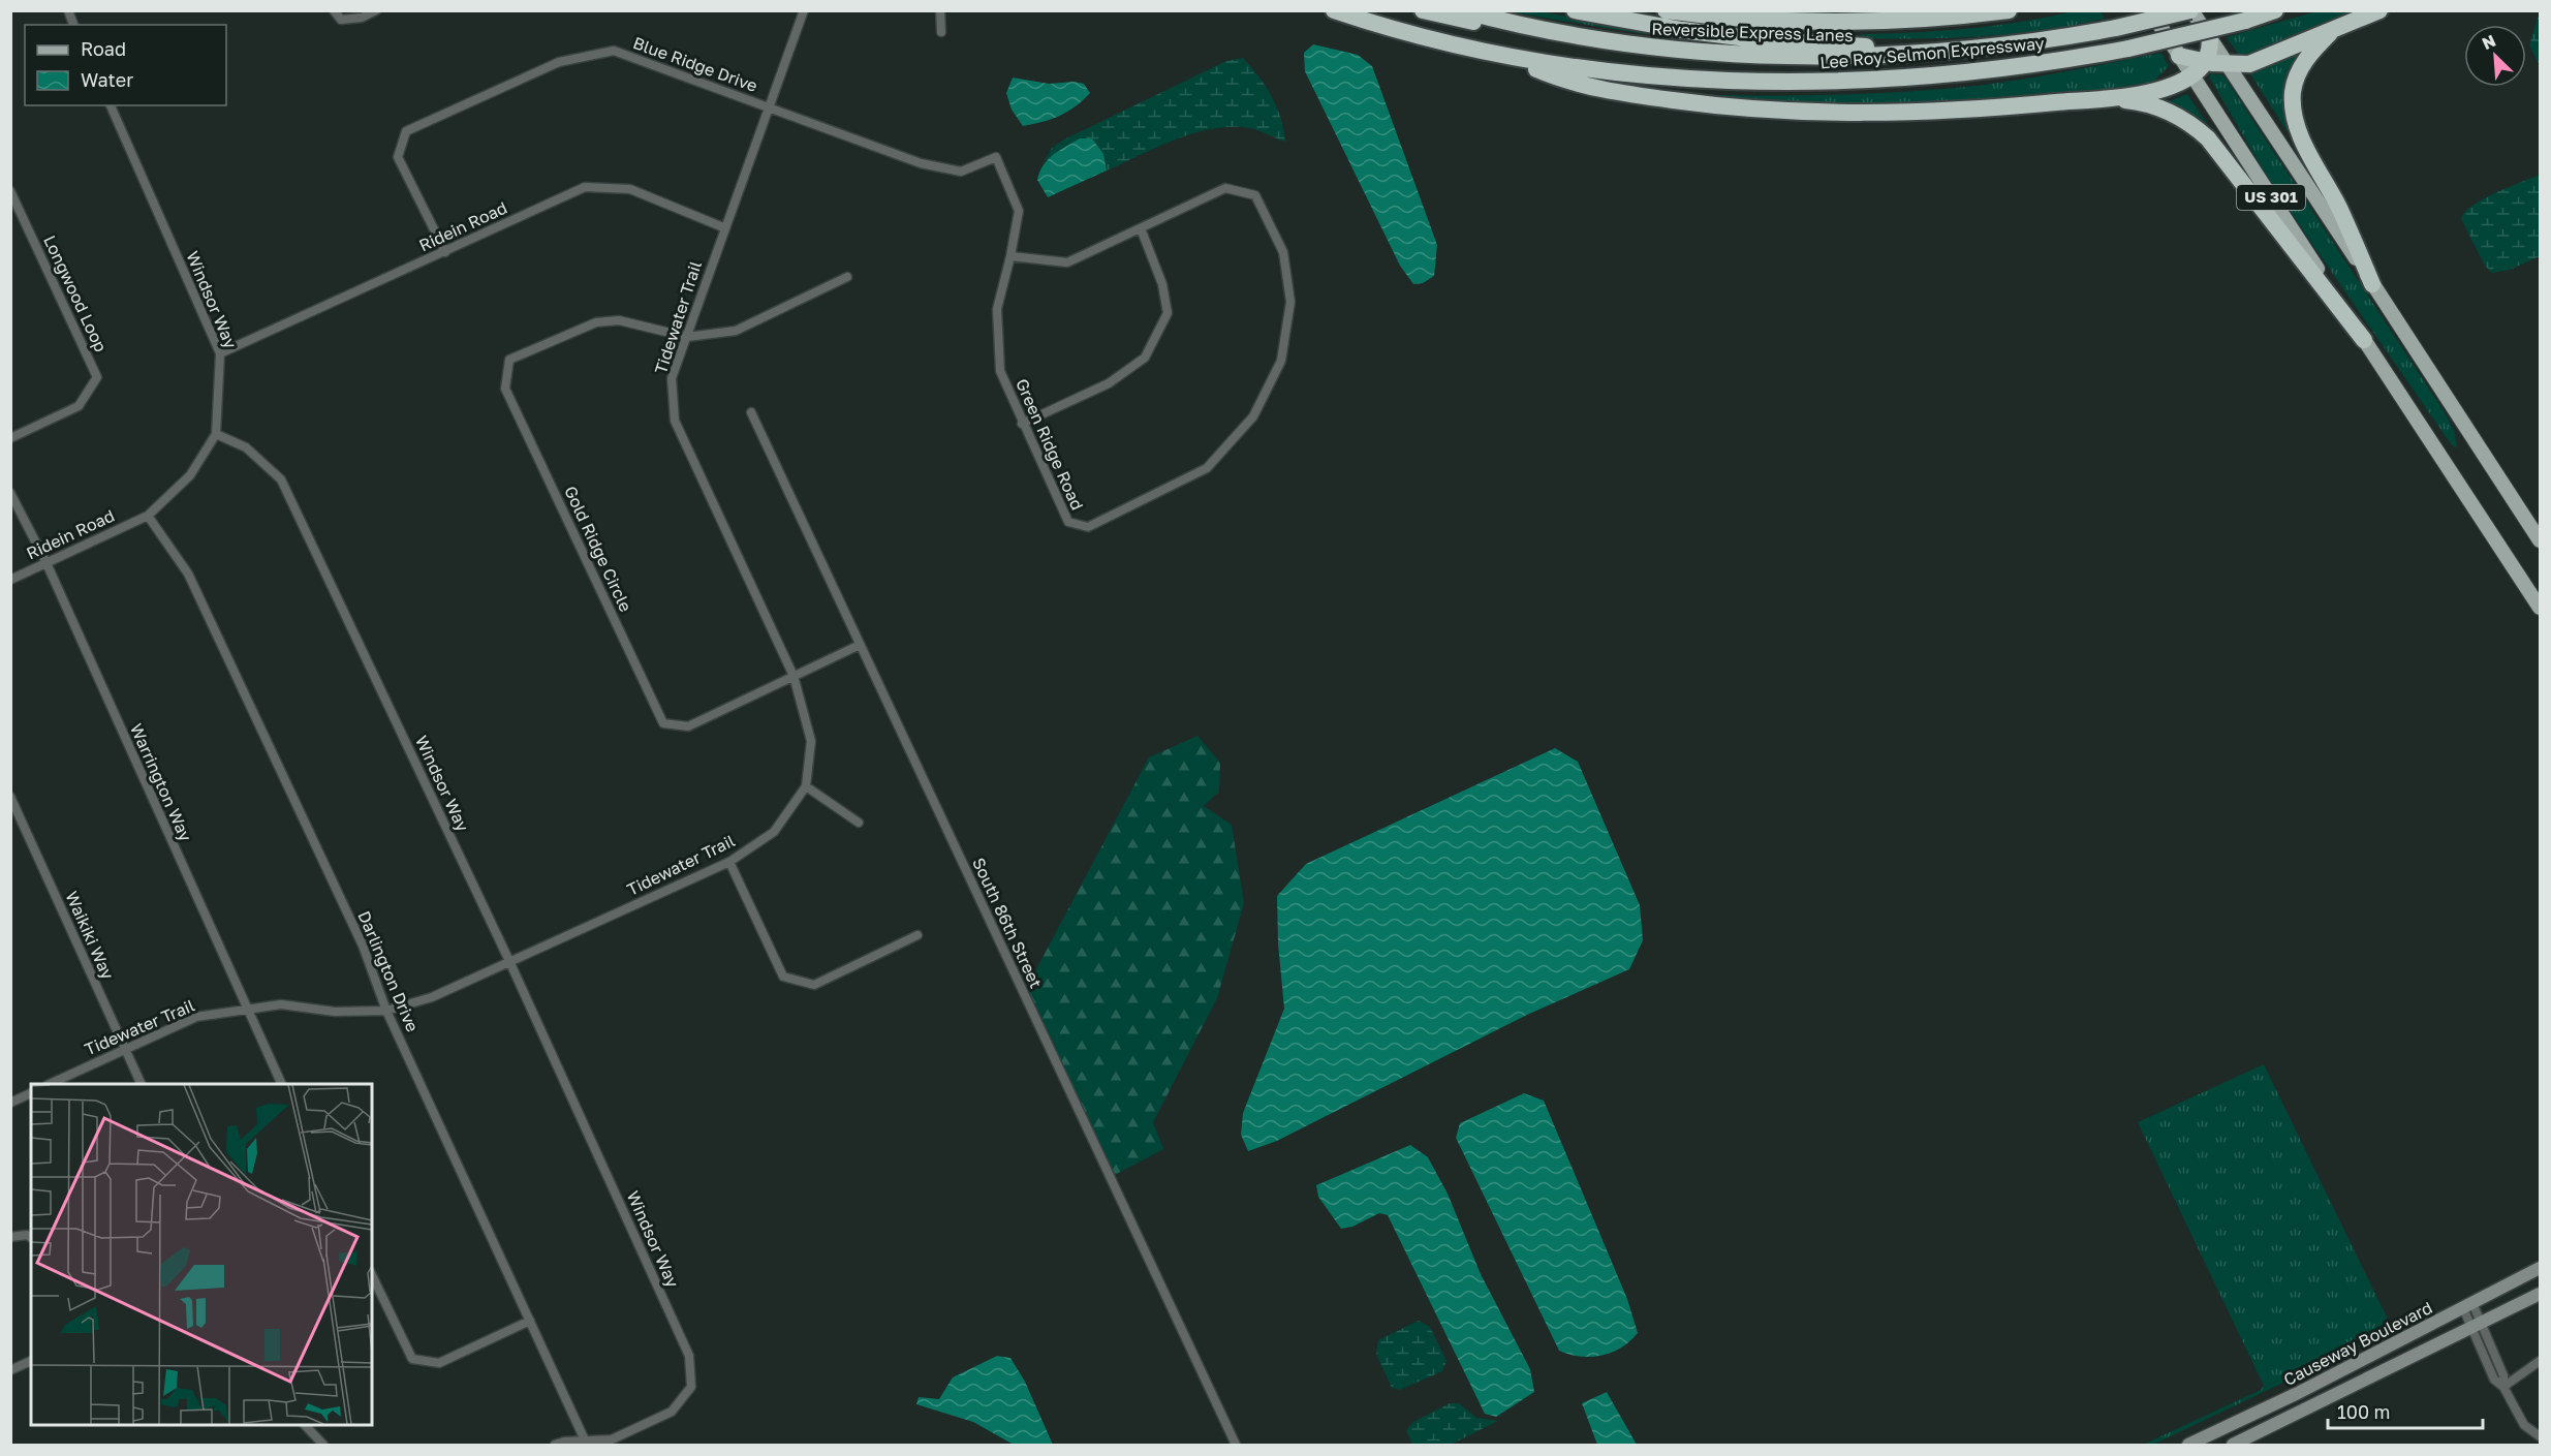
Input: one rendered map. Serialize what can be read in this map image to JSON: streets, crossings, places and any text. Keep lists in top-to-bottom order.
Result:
{
  "streets": {
    "highway": ["Reversible Express Lanes", "Lee Roy Selmon Expressway"],
    "main road": ["US 301", "Causeway Boulevard"],
    "street": [
      "Blue Ridge Drive",
      "Ridein Road",
      "Longwood Loop",
      "Windsor Way",
      "Tidewater Trail",
      "Green Ridge Road",
      "Gold Ridge Circle",
      "Warrington Way",
      "South 86th Street",
      "Waikiki Way",
      "Darlington Drive"
    ]
  },
  "crossings": [
    ["Reversible Express Lanes", "US 301"],
    ["Blue Ridge Drive", "Ridein Road"],
    ["Blue Ridge Drive", "Tidewater Trail"],
    ["Blue Ridge Drive", "Green Ridge Road"],
    ["Ridein Road", "Windsor Way"],
    ["Ridein Road", "Tidewater Trail"],
    ["Ridein Road", "Warrington Way"],
    ["Ridein Road", "Darlington Drive"],
    ["Windsor Way", "Tidewater Trail"],
    ["Windsor Way", "Darlington Drive"],
    ["Tidewater Trail", "Gold Ridge Circle"],
    ["Tidewater Trail", "Warrington Way"],
    ["Tidewater Trail", "Waikiki Way"],
    ["Tidewater Trail", "Darlington Drive"],
    ["Gold Ridge Circle", "South 86th Street"]
  ],
  "legend": ["Road", "Water"],
  "scale_bar": "100 m",
  "north": "top left"
}
